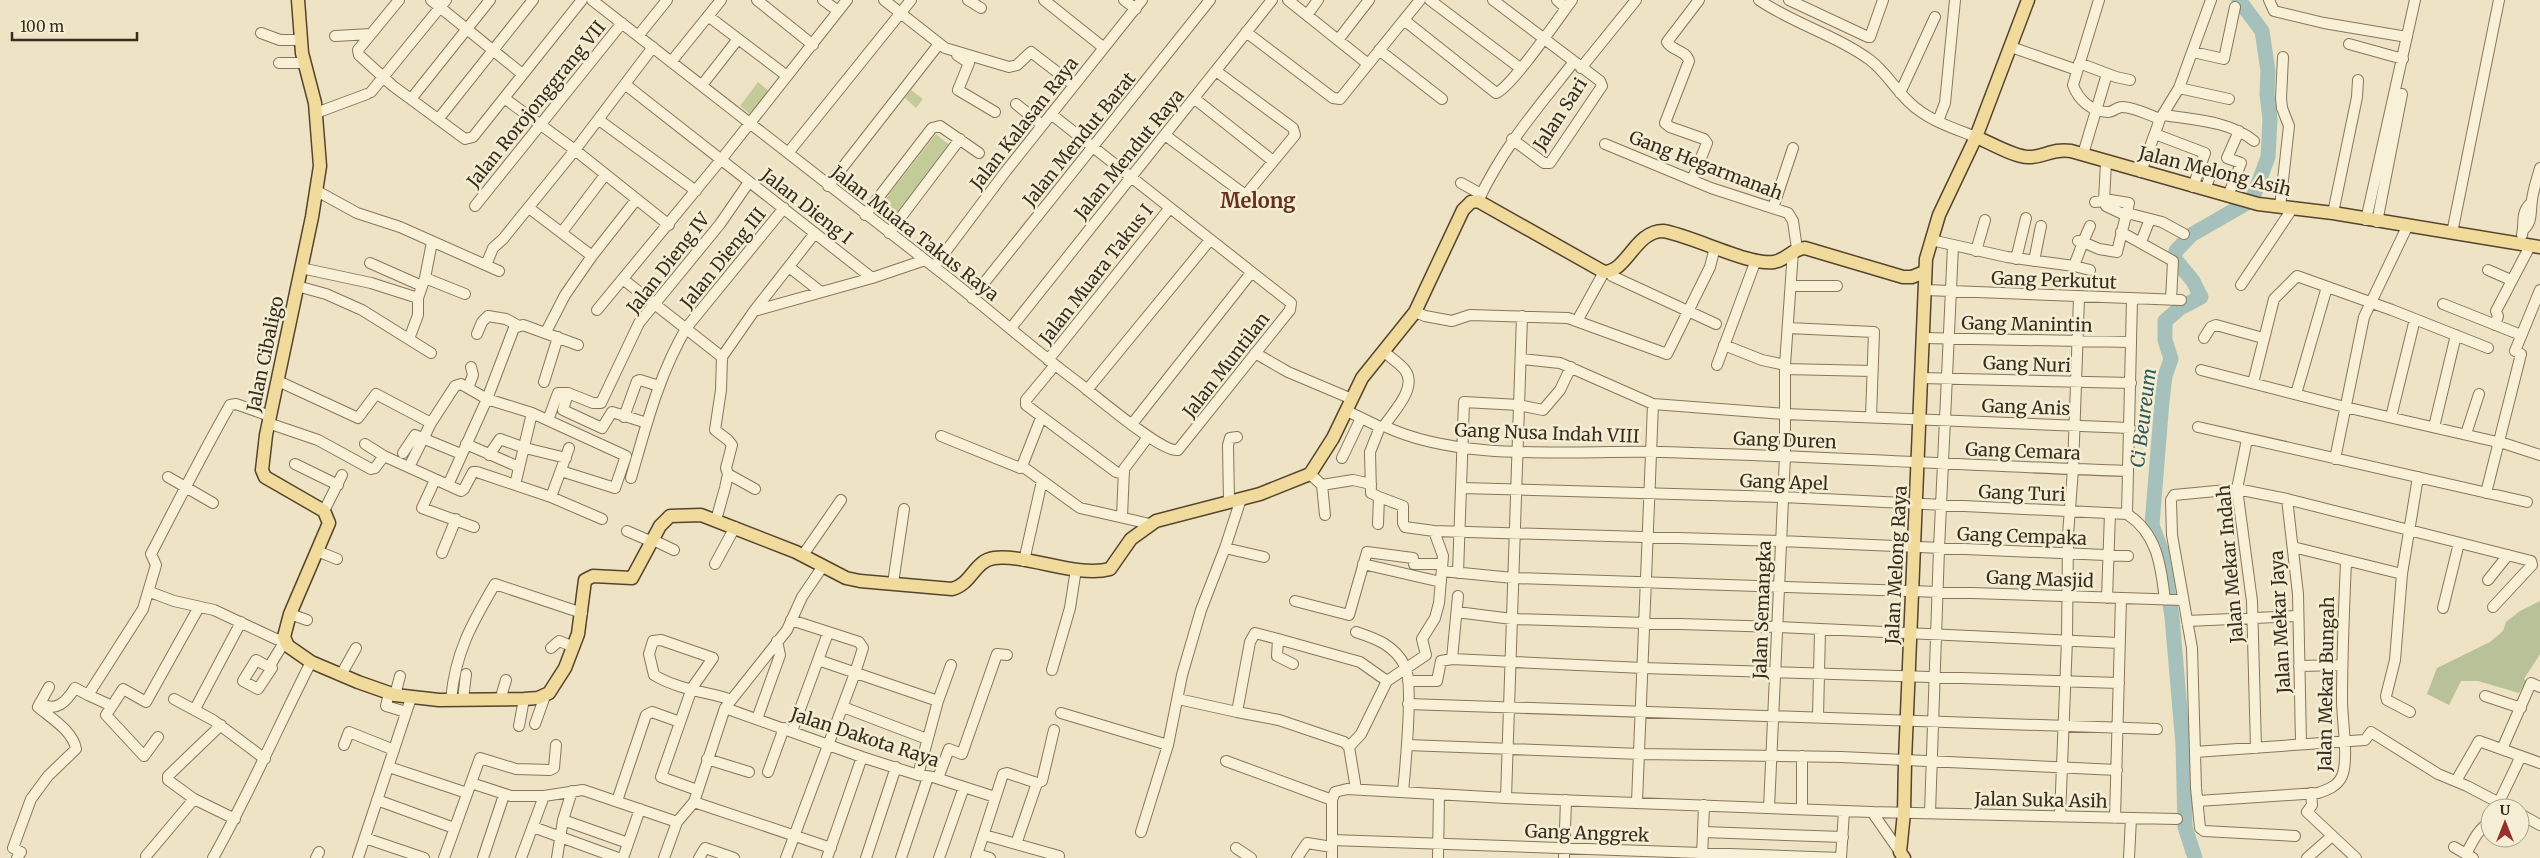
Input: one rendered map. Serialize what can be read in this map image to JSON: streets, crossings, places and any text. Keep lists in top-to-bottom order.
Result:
{
  "streets": {
    "main road": ["Jalan Melong Asih", "Jalan Cibaligo", "Jalan Melong Raya"],
    "street": [
      "Jalan Rorojonggrang VII",
      "Jalan Sari",
      "Jalan Kalasan Raya",
      "Jalan Mendut Barat",
      "Jalan Mendut Raya",
      "Gang Hegarmanah",
      "Jalan Dieng I",
      "Jalan Muara Takus Raya",
      "Jalan Dieng III",
      "Jalan Dieng IV",
      "Jalan Muara Takus I",
      "Gang Perkutut",
      "Gang Manintin",
      "Gang Nuri",
      "Jalan Muntilan",
      "Gang Anis",
      "Gang Nusa Indah VIII",
      "Gang Duren",
      "Gang Cemara",
      "Gang Apel",
      "Gang Turi",
      "Gang Cempaka",
      "Jalan Mekar Indah",
      "Gang Masjid",
      "Jalan Semangka",
      "Jalan Mekar Jaya",
      "Jalan Mekar Bungah",
      "Jalan Dakota Raya",
      "Jalan Suka Asih",
      "Gang Anggrek"
    ]
  },
  "crossings": [
    ["Jalan Rorojonggrang VII", "Jalan Muara Takus Raya"],
    ["Jalan Kalasan Raya", "Jalan Muara Takus Raya"],
    ["Jalan Mendut Barat", "Jalan Muara Takus Raya"],
    ["Jalan Mendut Raya", "Jalan Muara Takus Raya"],
    ["Gang Hegarmanah", "Jalan Semangka"],
    ["Jalan Melong Asih", "Jalan Melong Raya"],
    ["Jalan Dieng I", "Jalan Dieng III"],
    ["Jalan Dieng I", "Jalan Dieng IV"],
    ["Jalan Muara Takus Raya", "Jalan Muara Takus I"],
    ["Jalan Muara Takus Raya", "Jalan Muntilan"],
    ["Gang Perkutut", "Jalan Melong Raya"],
    ["Gang Manintin", "Jalan Melong Raya"],
    ["Gang Nuri", "Jalan Melong Raya"],
    ["Gang Anis", "Jalan Melong Raya"],
    ["Gang Anis", "Jalan Semangka"],
    ["Gang Nusa Indah VIII", "Gang Duren"],
    ["Gang Duren", "Gang Cemara"],
    ["Gang Duren", "Jalan Melong Raya"],
    ["Gang Duren", "Jalan Semangka"],
    ["Gang Cemara", "Jalan Melong Raya"],
    ["Gang Apel", "Gang Turi"],
    ["Gang Apel", "Jalan Melong Raya"],
    ["Gang Apel", "Jalan Semangka"],
    ["Gang Turi", "Jalan Melong Raya"],
    ["Gang Cempaka", "Jalan Melong Raya"],
    ["Gang Cempaka", "Jalan Semangka"],
    ["Jalan Melong Raya", "Gang Masjid"],
    ["Jalan Melong Raya", "Jalan Suka Asih"],
    ["Gang Masjid", "Jalan Semangka"],
    ["Jalan Semangka", "Jalan Suka Asih"]
  ],
  "districts": ["Melong"],
  "water": ["Ci Beureum"],
  "scale_bar": "100 m",
  "north": "top"
}
